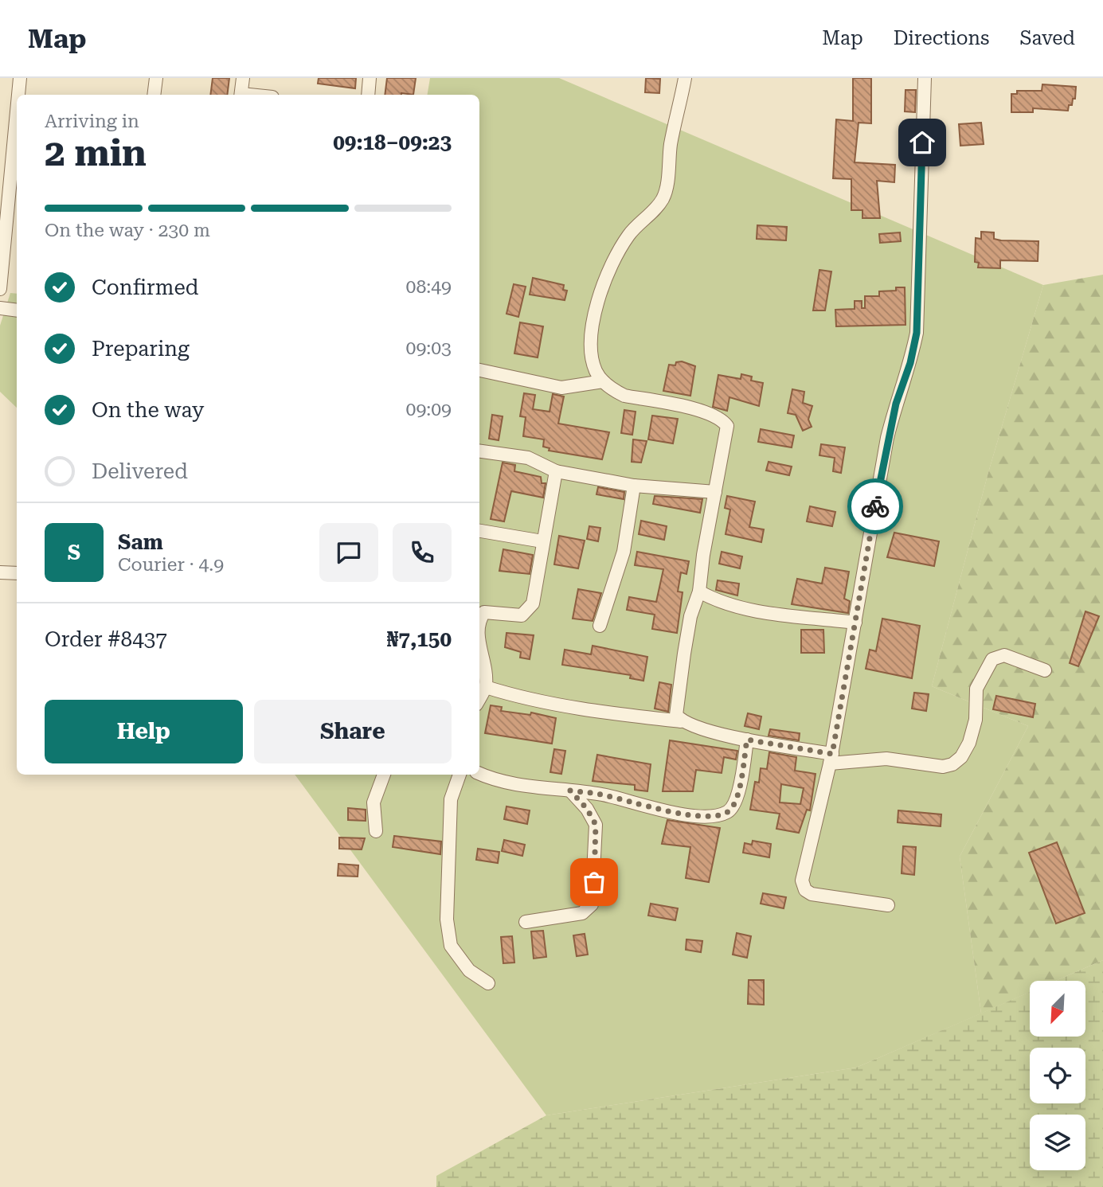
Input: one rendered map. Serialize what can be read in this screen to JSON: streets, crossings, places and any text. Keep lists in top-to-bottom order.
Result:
{
  "north": "bottom left",
  "page": {
    "header": "Map",
    "nav": ["Map", "Directions", "Saved"],
    "heading": ["2 min", "Arriving in", "09:18–09:23"],
    "panel": [
      "Sam",
      "Courier · 4.9",
      "Order #8437",
      "₦7,150"
    ],
    "bar": "On the way · 230 m",
    "list": [
      ["Confirmed", "08:49"],
      ["Preparing", "09:03"],
      ["On the way", "09:09"],
      "Delivered"
    ],
    "round": "S",
    "buttons": ["Help", "Share"]
  }
}
